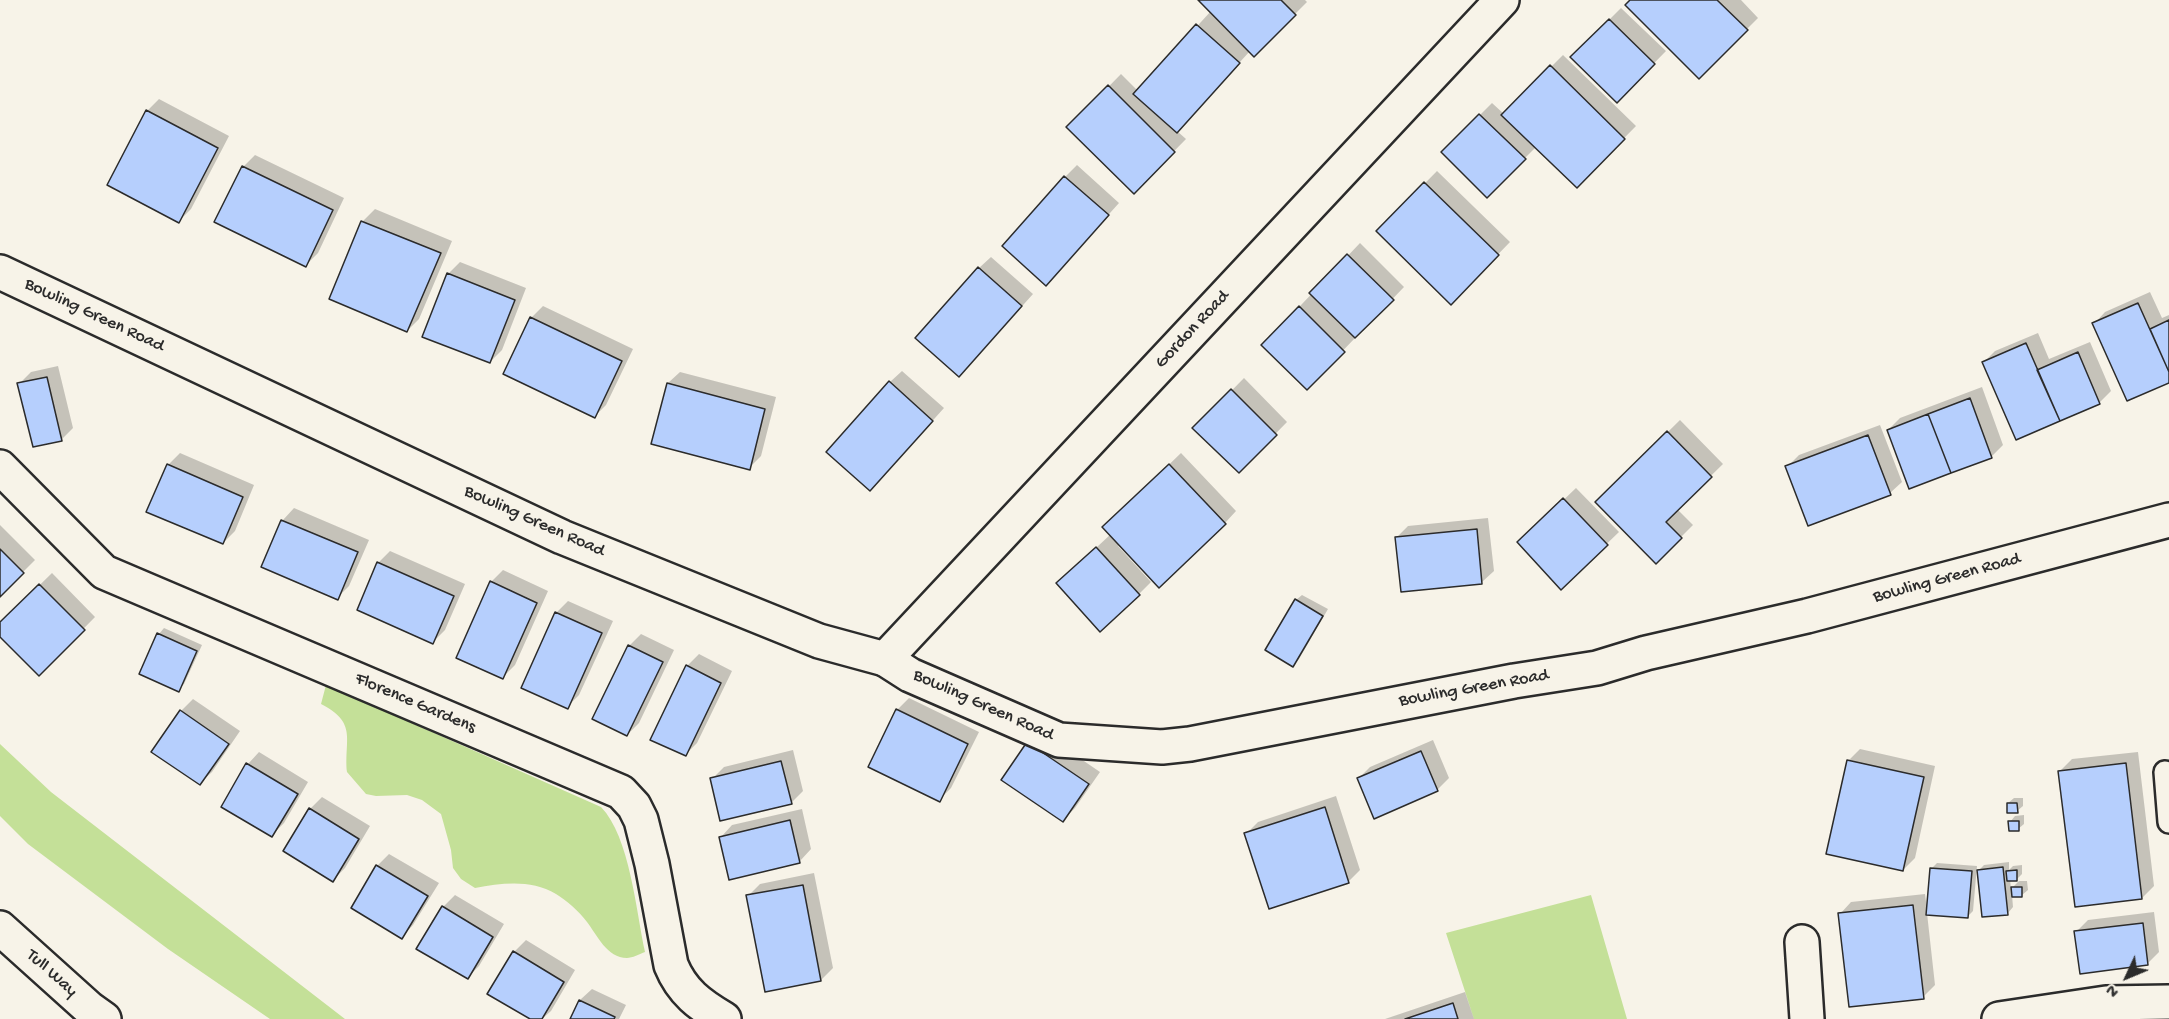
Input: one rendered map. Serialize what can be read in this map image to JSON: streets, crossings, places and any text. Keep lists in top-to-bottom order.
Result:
{
  "streets": {
    "street": [
      "Bowling Green Road",
      "Gordon Road",
      "Florence Gardens",
      "Tull Way"
    ]
  },
  "crossings": [
    ["Bowling Green Road", "Gordon Road"]
  ],
  "north": "bottom left"
}
